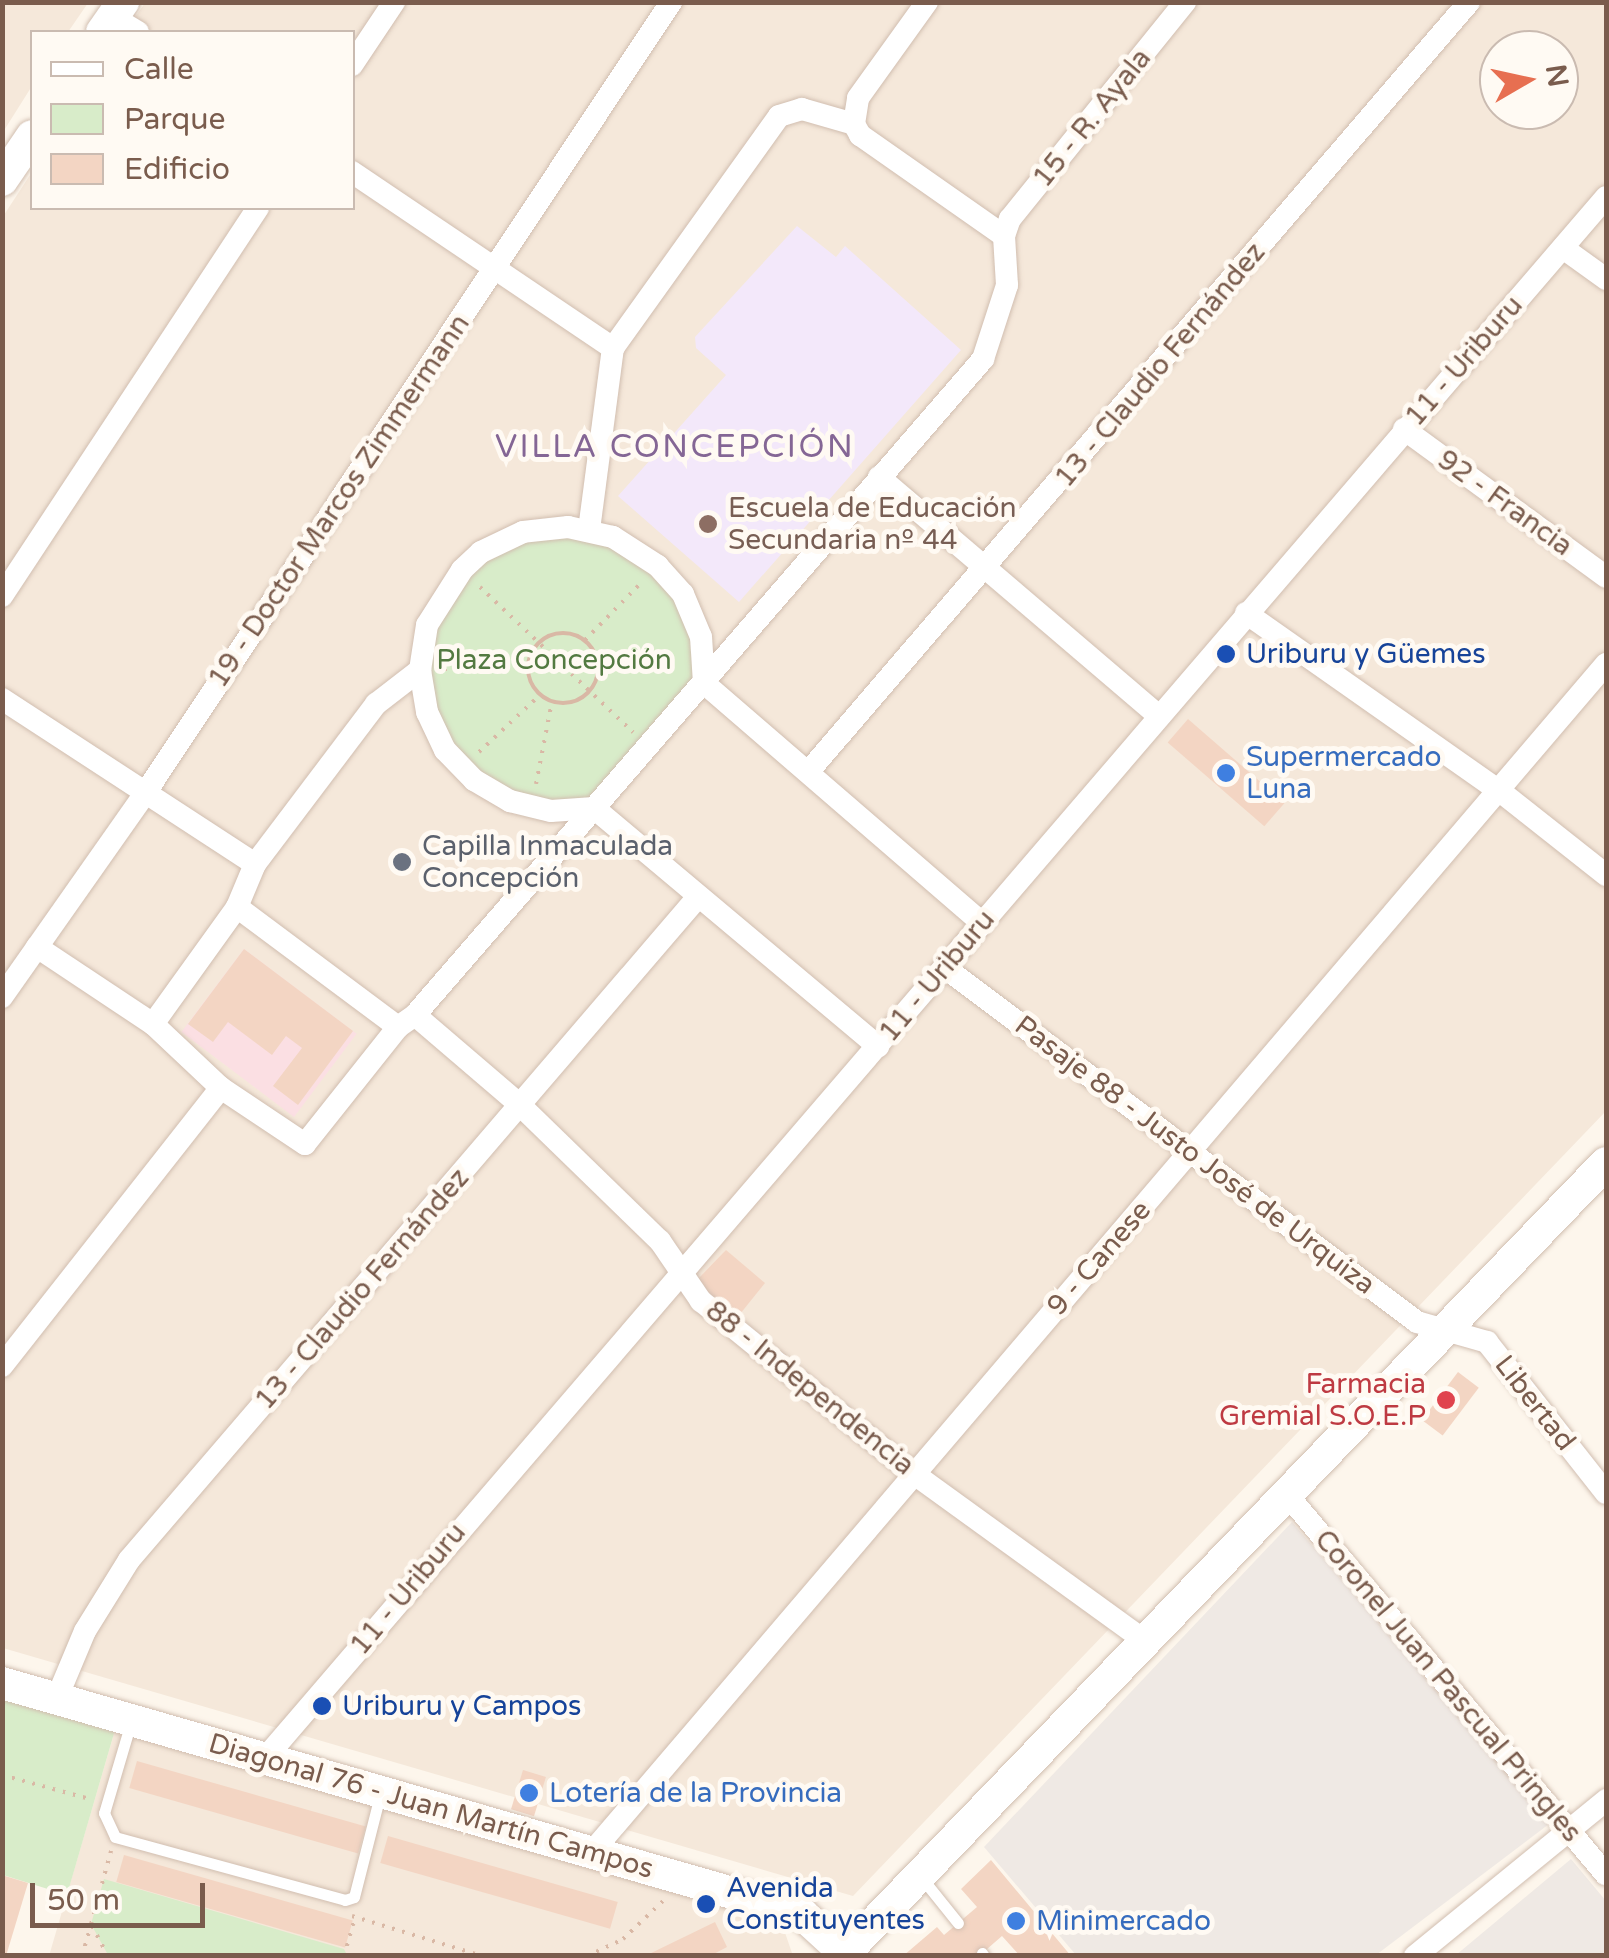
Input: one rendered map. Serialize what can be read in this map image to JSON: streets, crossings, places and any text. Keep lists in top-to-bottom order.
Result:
{
  "streets": {
    "main road": ["Diagonal 76 - Juan Martín Campos"],
    "street": [
      "15 - R. Ayala",
      "11 - Uriburu",
      "13 - Claudio Fernández",
      "19 - Doctor Marcos Zimmermann",
      "92 - Francia",
      "Pasaje 88 - Justo José de Urquiza",
      "9 - Canese",
      "88 - Independencia",
      "Libertad",
      "Coronel Juan Pascual Pringles"
    ]
  },
  "crossings": [
    ["11 - Uriburu", "92 - Francia"],
    ["11 - Uriburu", "Pasaje 88 - Justo José de Urquiza"],
    ["11 - Uriburu", "88 - Independencia"],
    ["11 - Uriburu", "Diagonal 76 - Juan Martín Campos"],
    ["13 - Claudio Fernández", "88 - Independencia"],
    ["13 - Claudio Fernández", "Diagonal 76 - Juan Martín Campos"],
    ["Pasaje 88 - Justo José de Urquiza", "9 - Canese"],
    ["Pasaje 88 - Justo José de Urquiza", "Libertad"],
    ["9 - Canese", "88 - Independencia"],
    ["9 - Canese", "Diagonal 76 - Juan Martín Campos"]
  ],
  "districts": ["VILLA CONCEPCIÓN"],
  "parks": ["Plaza Concepción"],
  "places": [
    "Escuela de Educación Secundaria nº 44",
    "Uriburu y Güemes",
    "Supermercado Luna",
    "Capilla Inmaculada Concepción",
    "Farmacia Gremial S.O.E.P",
    "Uriburu y Campos",
    "Lotería de la Provincia",
    "Avenida Constituyentes",
    "Minimercado"
  ],
  "legend": ["Calle", "Parque", "Edificio"],
  "scale_bar": "50 m",
  "north": "right"
}
